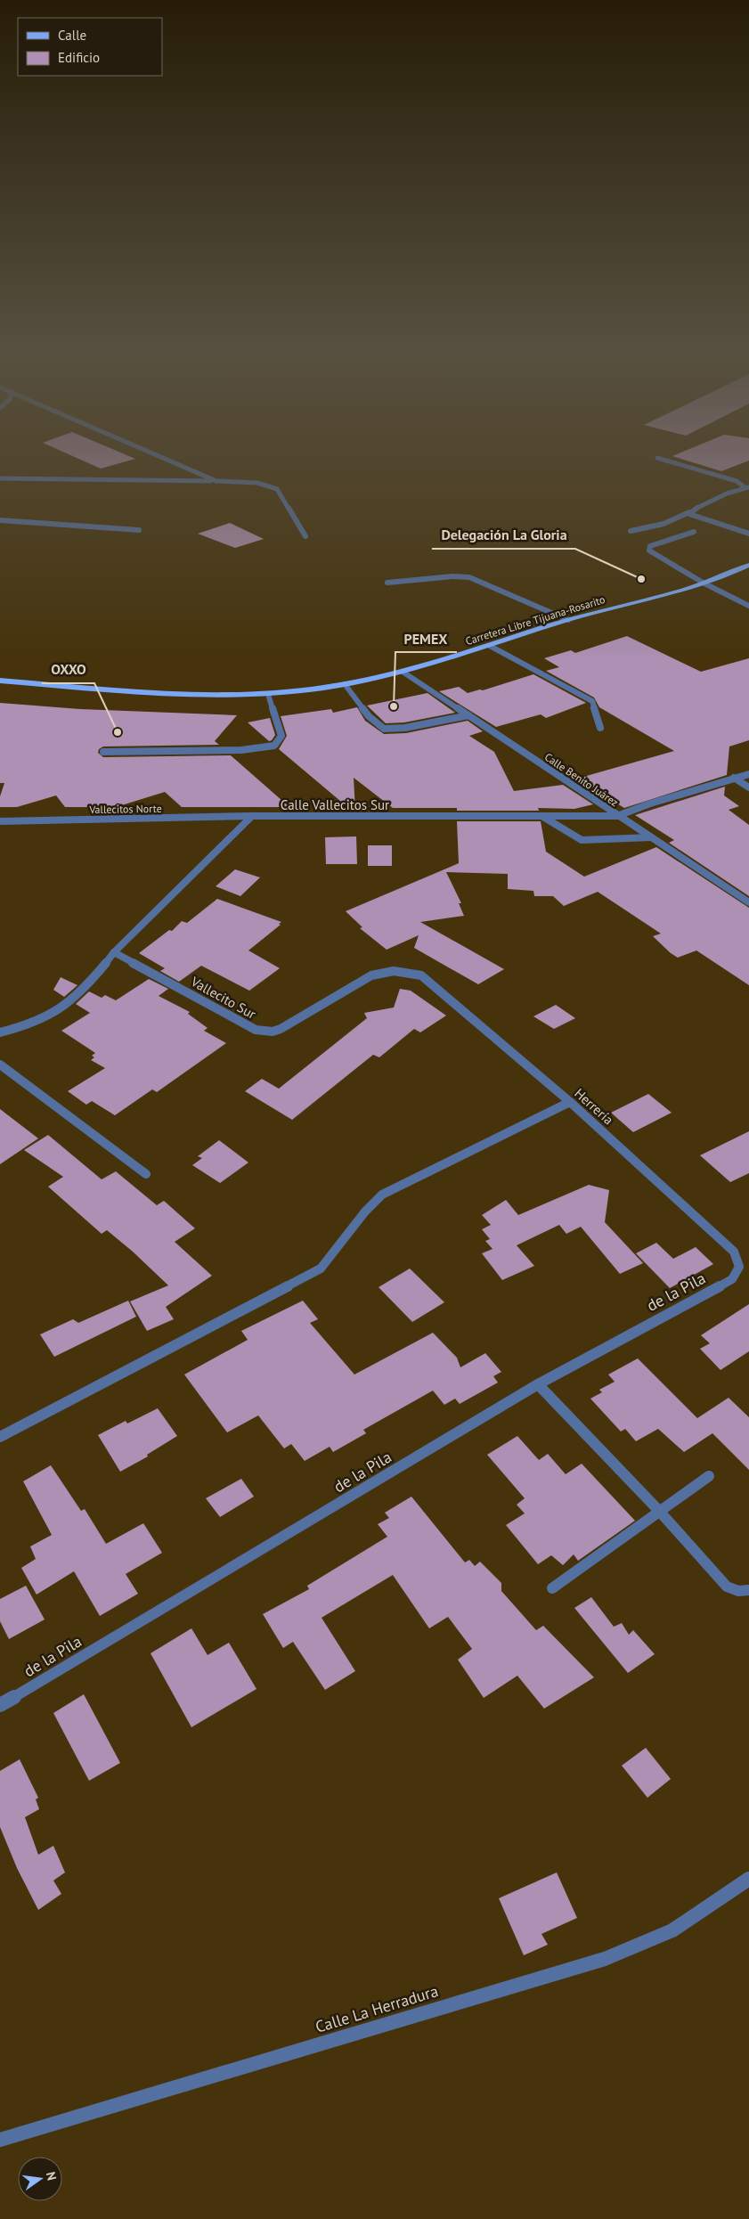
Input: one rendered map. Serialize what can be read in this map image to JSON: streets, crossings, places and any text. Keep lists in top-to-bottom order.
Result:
{
  "streets": {
    "main road": ["Carretera Libre Tijuana-Rosarito"],
    "street": [
      "Calle Benito Juárez",
      "Calle Vallecitos Sur",
      "Vallecitos Norte",
      "Vallecito Sur",
      "Herrería",
      "de la Pila",
      "Calle La Herradura"
    ]
  },
  "crossings": [
    ["Carretera Libre Tijuana-Rosarito", "Calle Benito Juárez"],
    ["Calle Benito Juárez", "Calle Vallecitos Sur"],
    ["Calle Vallecitos Sur", "Vallecitos Norte"],
    ["Vallecito Sur", "Herrería"],
    ["Herrería", "de la Pila"]
  ],
  "places": ["Delegación La Gloria", "PEMEX", "OXXO"],
  "legend": ["Calle", "Edificio"],
  "north": "right"
}
